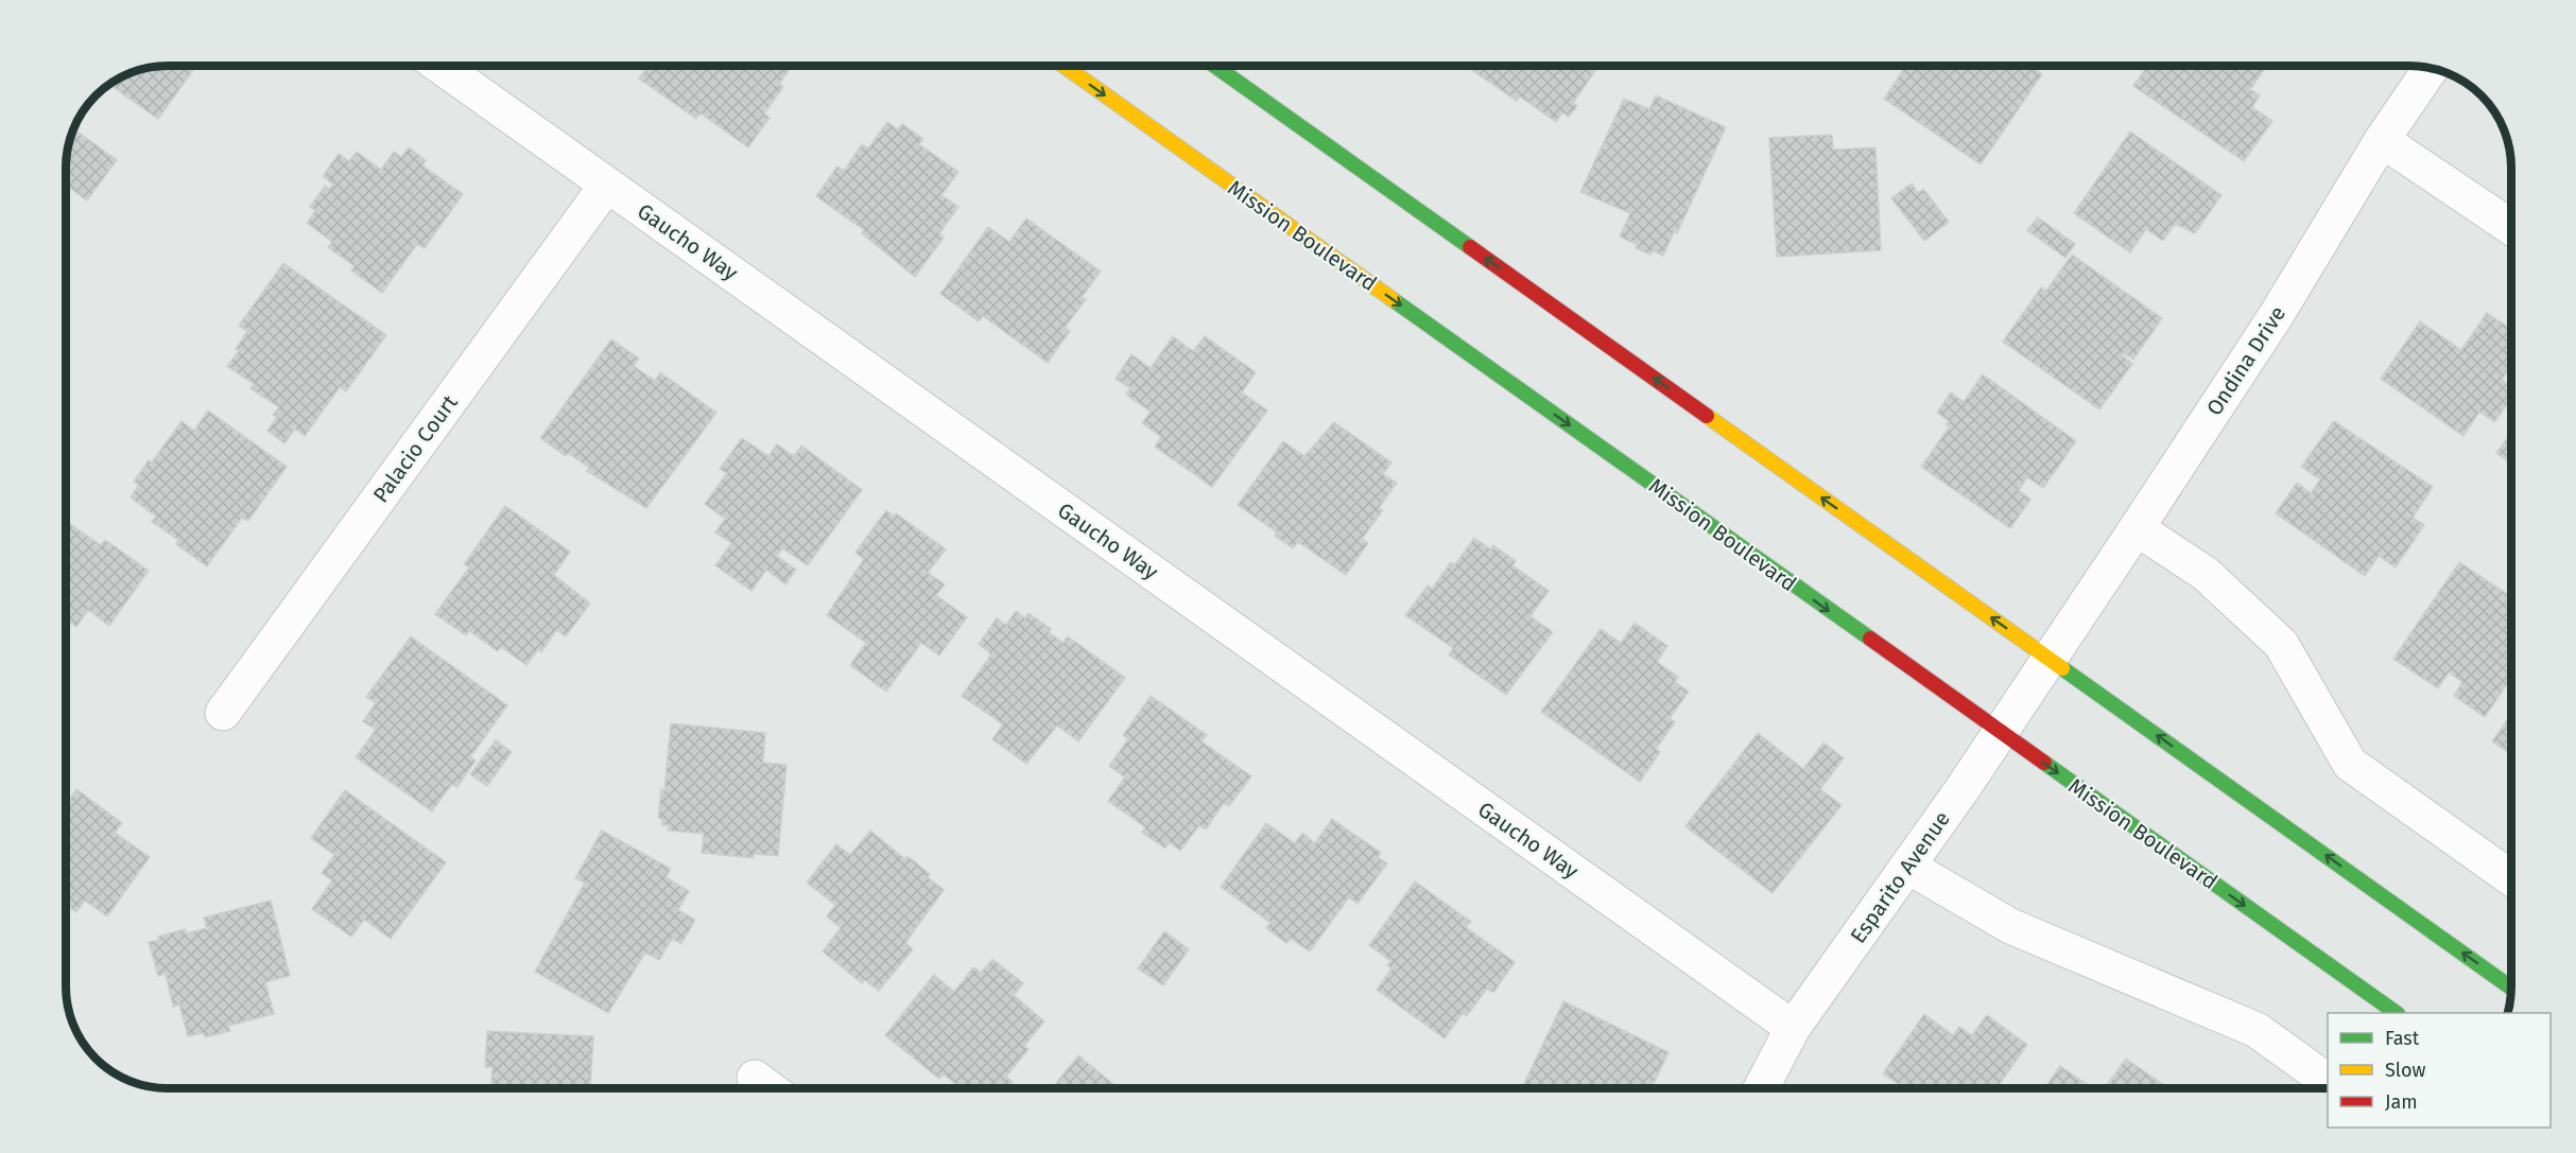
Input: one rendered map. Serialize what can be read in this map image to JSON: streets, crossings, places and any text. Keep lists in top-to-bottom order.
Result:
{
  "streets": {
    "main road": ["Mission Boulevard"],
    "street": [
      "Gaucho Way",
      "Ondina Drive",
      "Palacio Court",
      "Esparito Avenue"
    ]
  },
  "crossings": [
    ["Mission Boulevard", "Esparito Avenue"],
    ["Gaucho Way", "Palacio Court"],
    ["Gaucho Way", "Esparito Avenue"],
    ["Ondina Drive", "Esparito Avenue"]
  ],
  "legend": ["Fast", "Slow", "Jam"]
}
